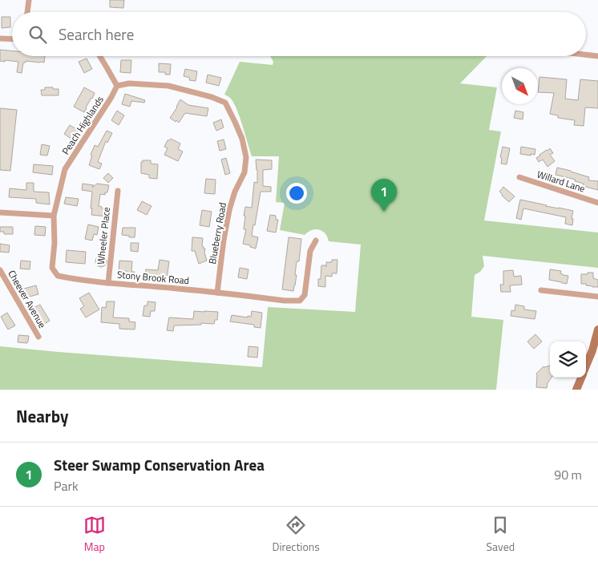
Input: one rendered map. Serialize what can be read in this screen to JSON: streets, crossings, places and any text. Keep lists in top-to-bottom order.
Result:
{
  "streets": {
    "street": [
      "Peach Highlands",
      "Willard Lane",
      "Blueberry Road",
      "Wheeler Place",
      "Stony Brook Road",
      "Cheever Avenue"
    ]
  },
  "crossings": [
    ["Peach Highlands", "Blueberry Road"],
    ["Peach Highlands", "Stony Brook Road"],
    ["Blueberry Road", "Stony Brook Road"],
    ["Wheeler Place", "Stony Brook Road"]
  ],
  "north": "bottom right",
  "page": {
    "search": "Search here",
    "pins": "1",
    "heading": "Nearby",
    "list": [
      {
        "mark": "1",
        "name": "Steer Swamp Conservation Area",
        "note": "Park",
        "value": "90 m"
      }
    ],
    "nav": ["Map", "Directions", "Saved"]
  }
}
